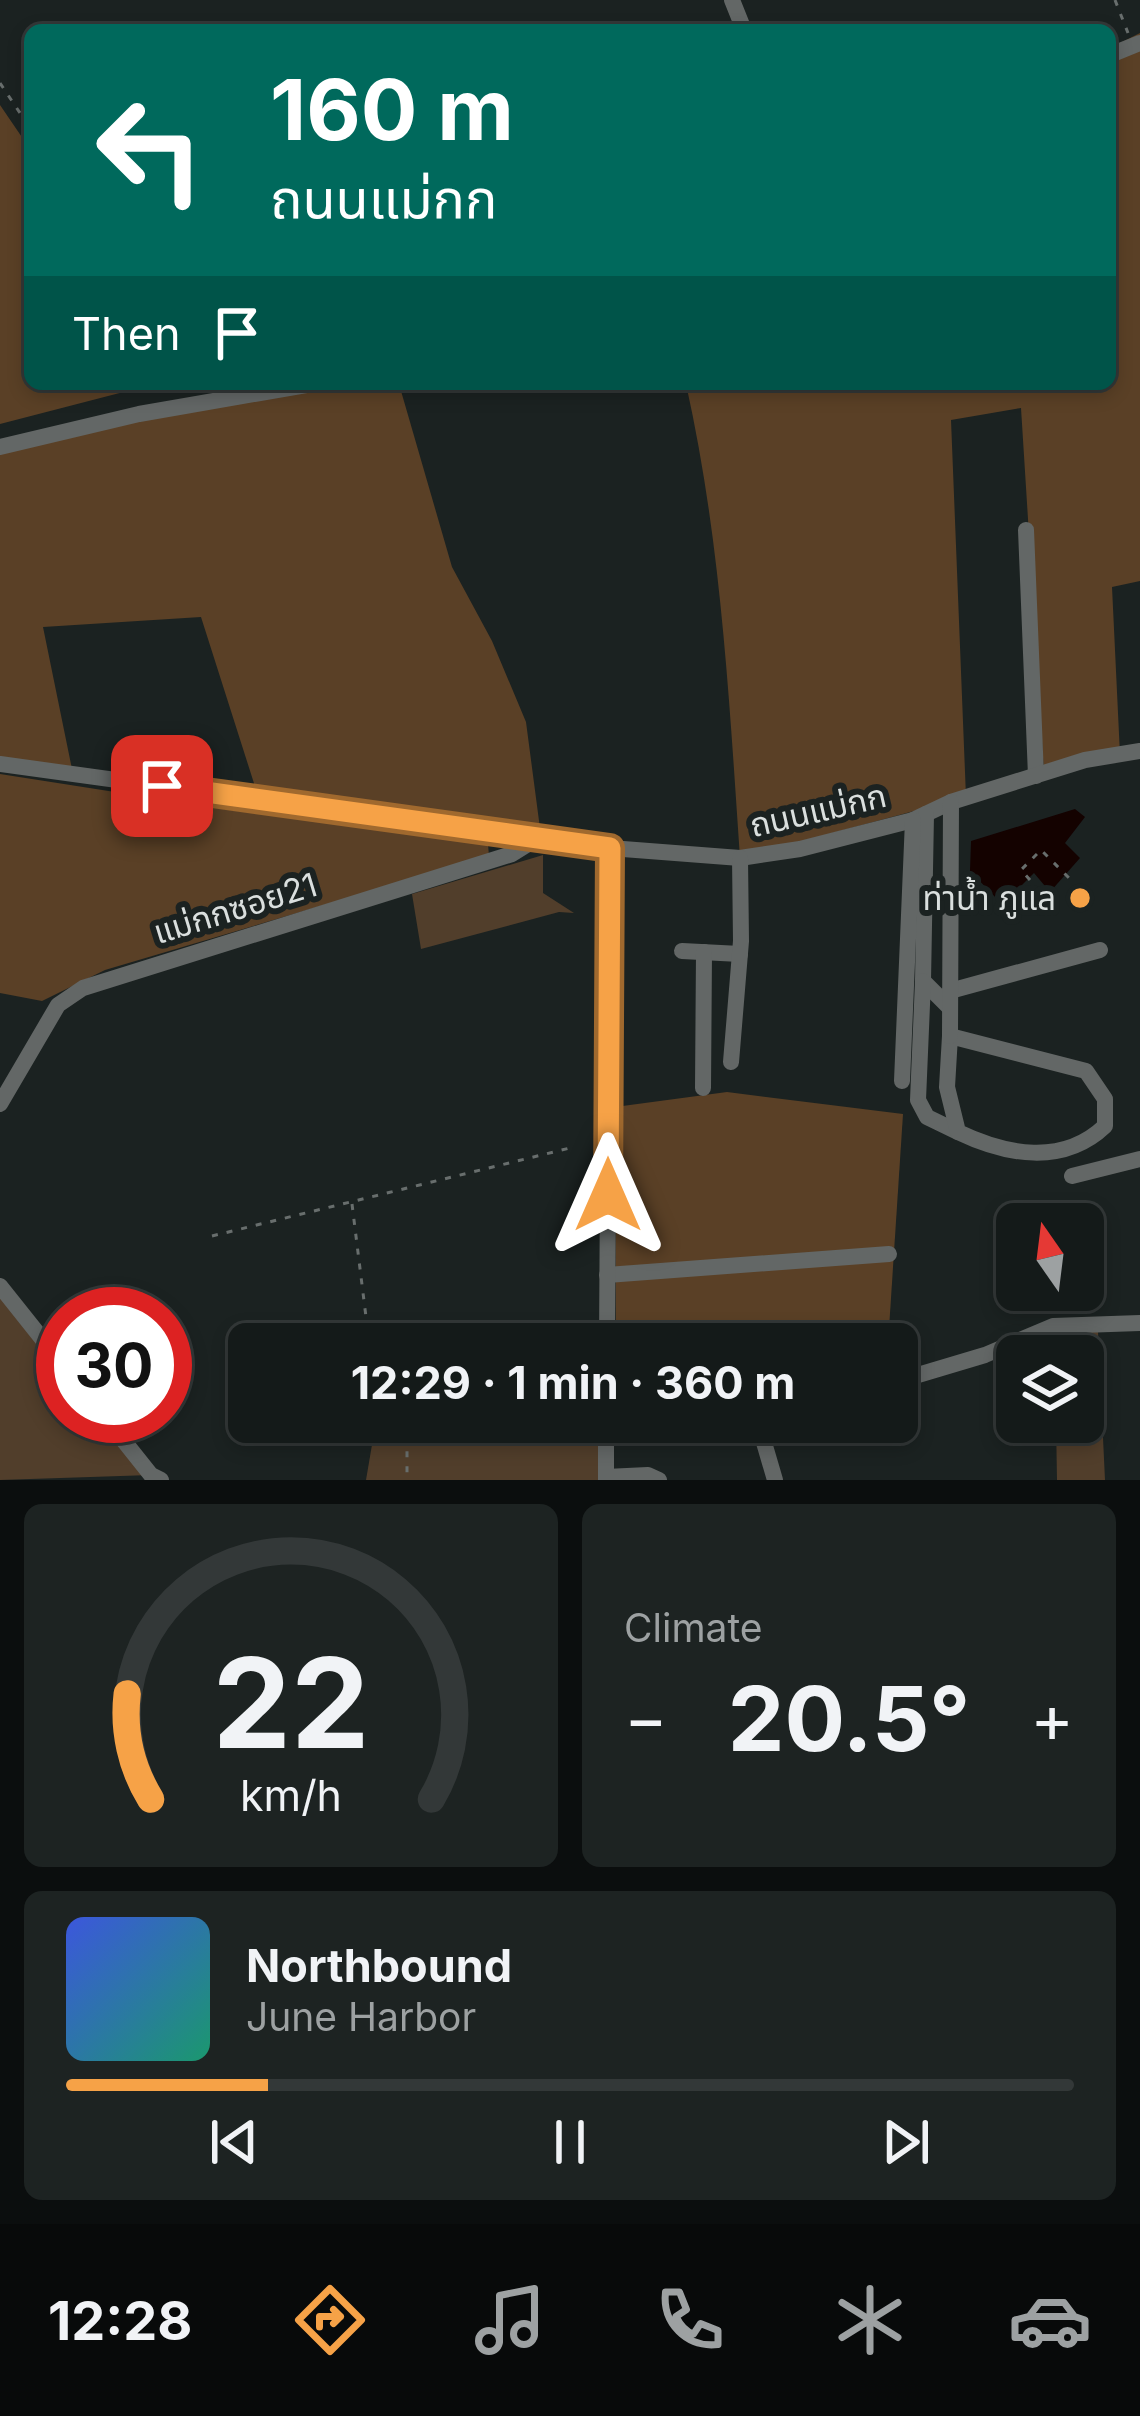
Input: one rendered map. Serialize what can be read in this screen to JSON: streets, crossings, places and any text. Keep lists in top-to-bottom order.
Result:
{
  "streets": {
    "street": ["ถนนแม่กก", "แม่กกซอย21"]
  },
  "crossings": [
    ["ถนนแม่กก", "แม่กกซอย21"]
  ],
  "places": ["ท่าน้ำ ภูแล"],
  "north": "top",
  "page": {
    "turn": ["160 m", "ถนนแม่กก"],
    "then": "Then",
    "limit": "30",
    "trip": "12:29 · 1 min · 360 m",
    "tile": "Climate",
    "heat": ["−", "20.5°", "+"],
    "song": ["Northbound", "June Harbor"],
    "tabs": "12:28",
    "gauge": ["22", "km/h"]
  }
}
